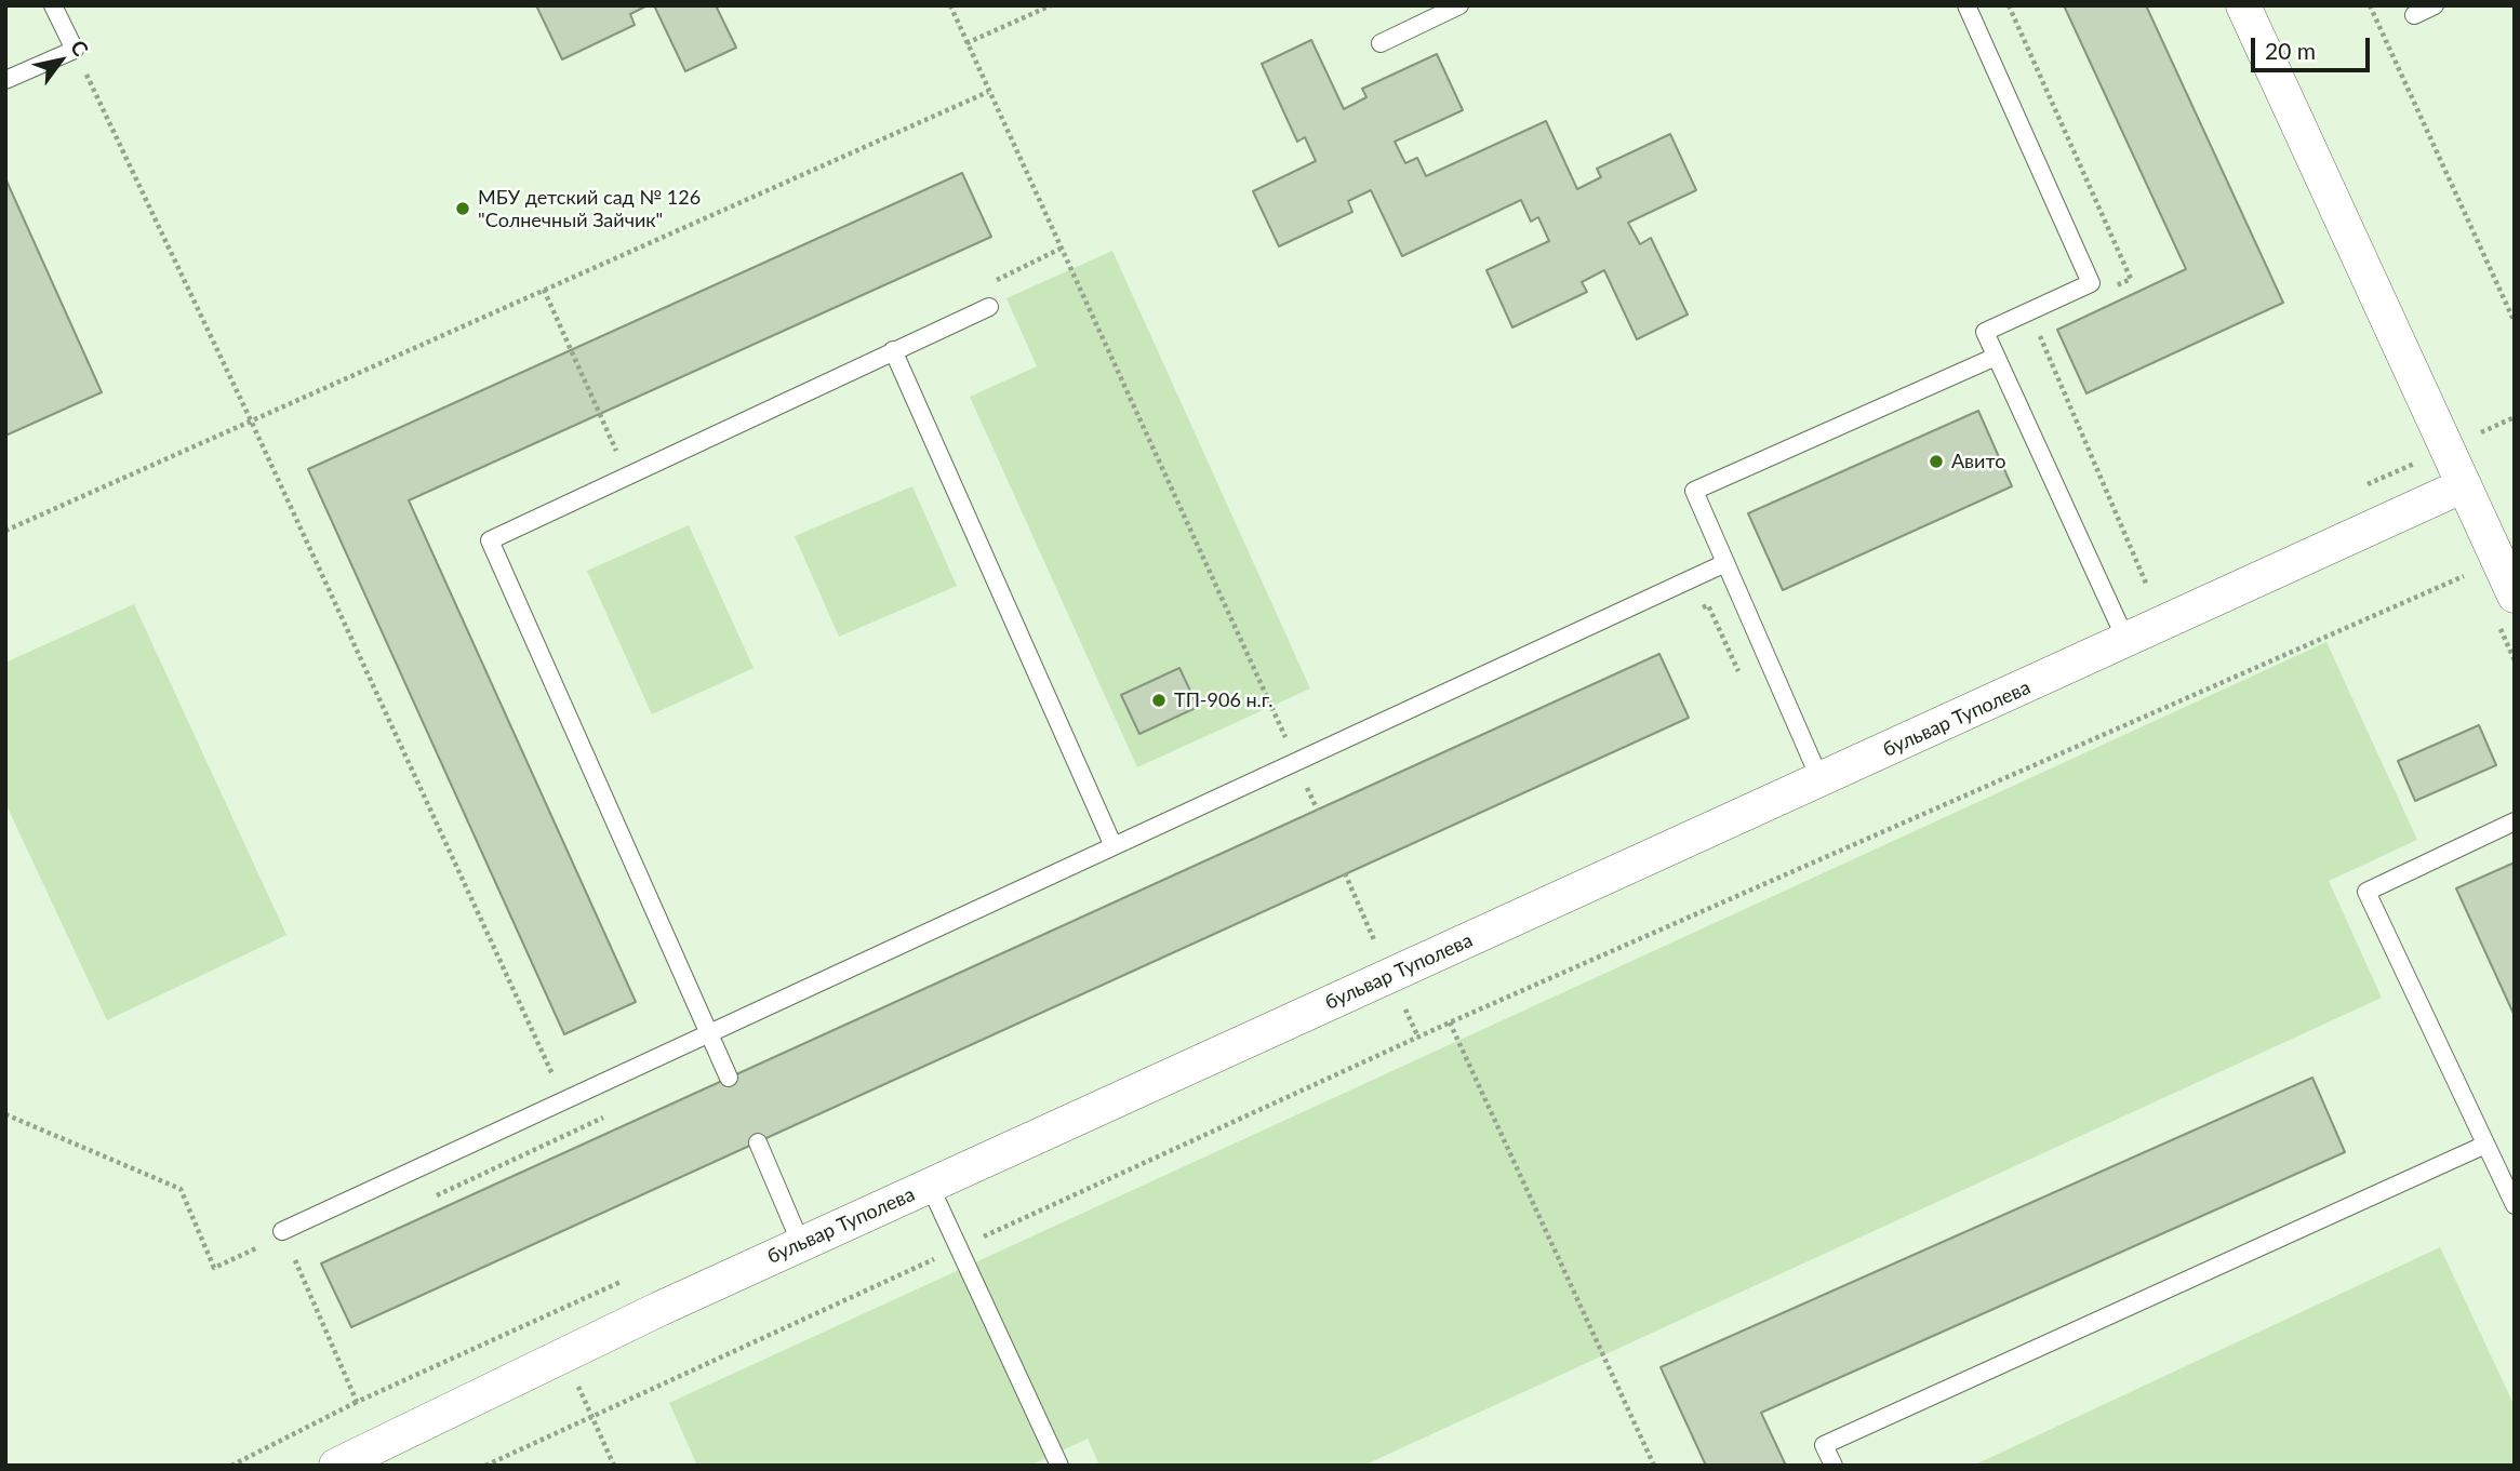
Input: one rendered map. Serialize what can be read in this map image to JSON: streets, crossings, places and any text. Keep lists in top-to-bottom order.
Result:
{
  "streets": {
    "street": ["бульвар Туполева"]
  },
  "places": ["МБУ детский сад № 126 \"Cолнечный Зайчик\"", "Авито", "ТП-906 н.г."],
  "scale_bar": "20 m",
  "north": "top right"
}
